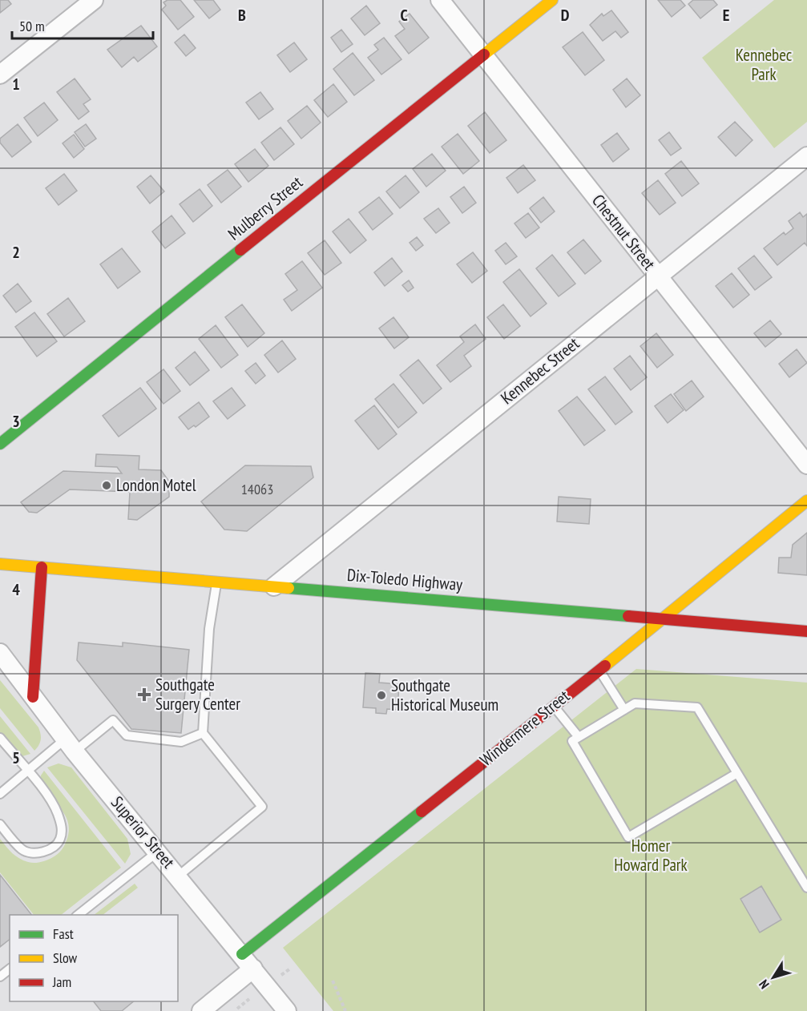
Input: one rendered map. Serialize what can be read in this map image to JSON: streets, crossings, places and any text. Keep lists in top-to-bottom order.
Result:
{
  "streets": {
    "street": [
      "Mulberry Street",
      "Chestnut Street",
      "Kennebec Street",
      "Dix-Toledo Highway",
      "Windermere Street",
      "Superior Street"
    ]
  },
  "crossings": [
    ["Mulberry Street", "Chestnut Street"],
    ["Chestnut Street", "Kennebec Street"],
    ["Kennebec Street", "Dix-Toledo Highway"],
    ["Dix-Toledo Highway", "Windermere Street"],
    ["Windermere Street", "Superior Street"]
  ],
  "parks": ["Kennebec Park", "Homer Howard Park"],
  "places": {
    "other": ["London Motel", "Southgate Historical Museum"],
    "health": ["Southgate Surgery Center"]
  },
  "house_numbers": ["14063"],
  "legend": ["Fast", "Slow", "Jam"],
  "scale_bar": "50 m",
  "north": "bottom left",
  "grid": {
    "columns": [
      "B",
      "C",
      "D",
      "E"
    ],
    "rows": [
      "1",
      "2",
      "3",
      "4",
      "5"
    ]
  }
}
